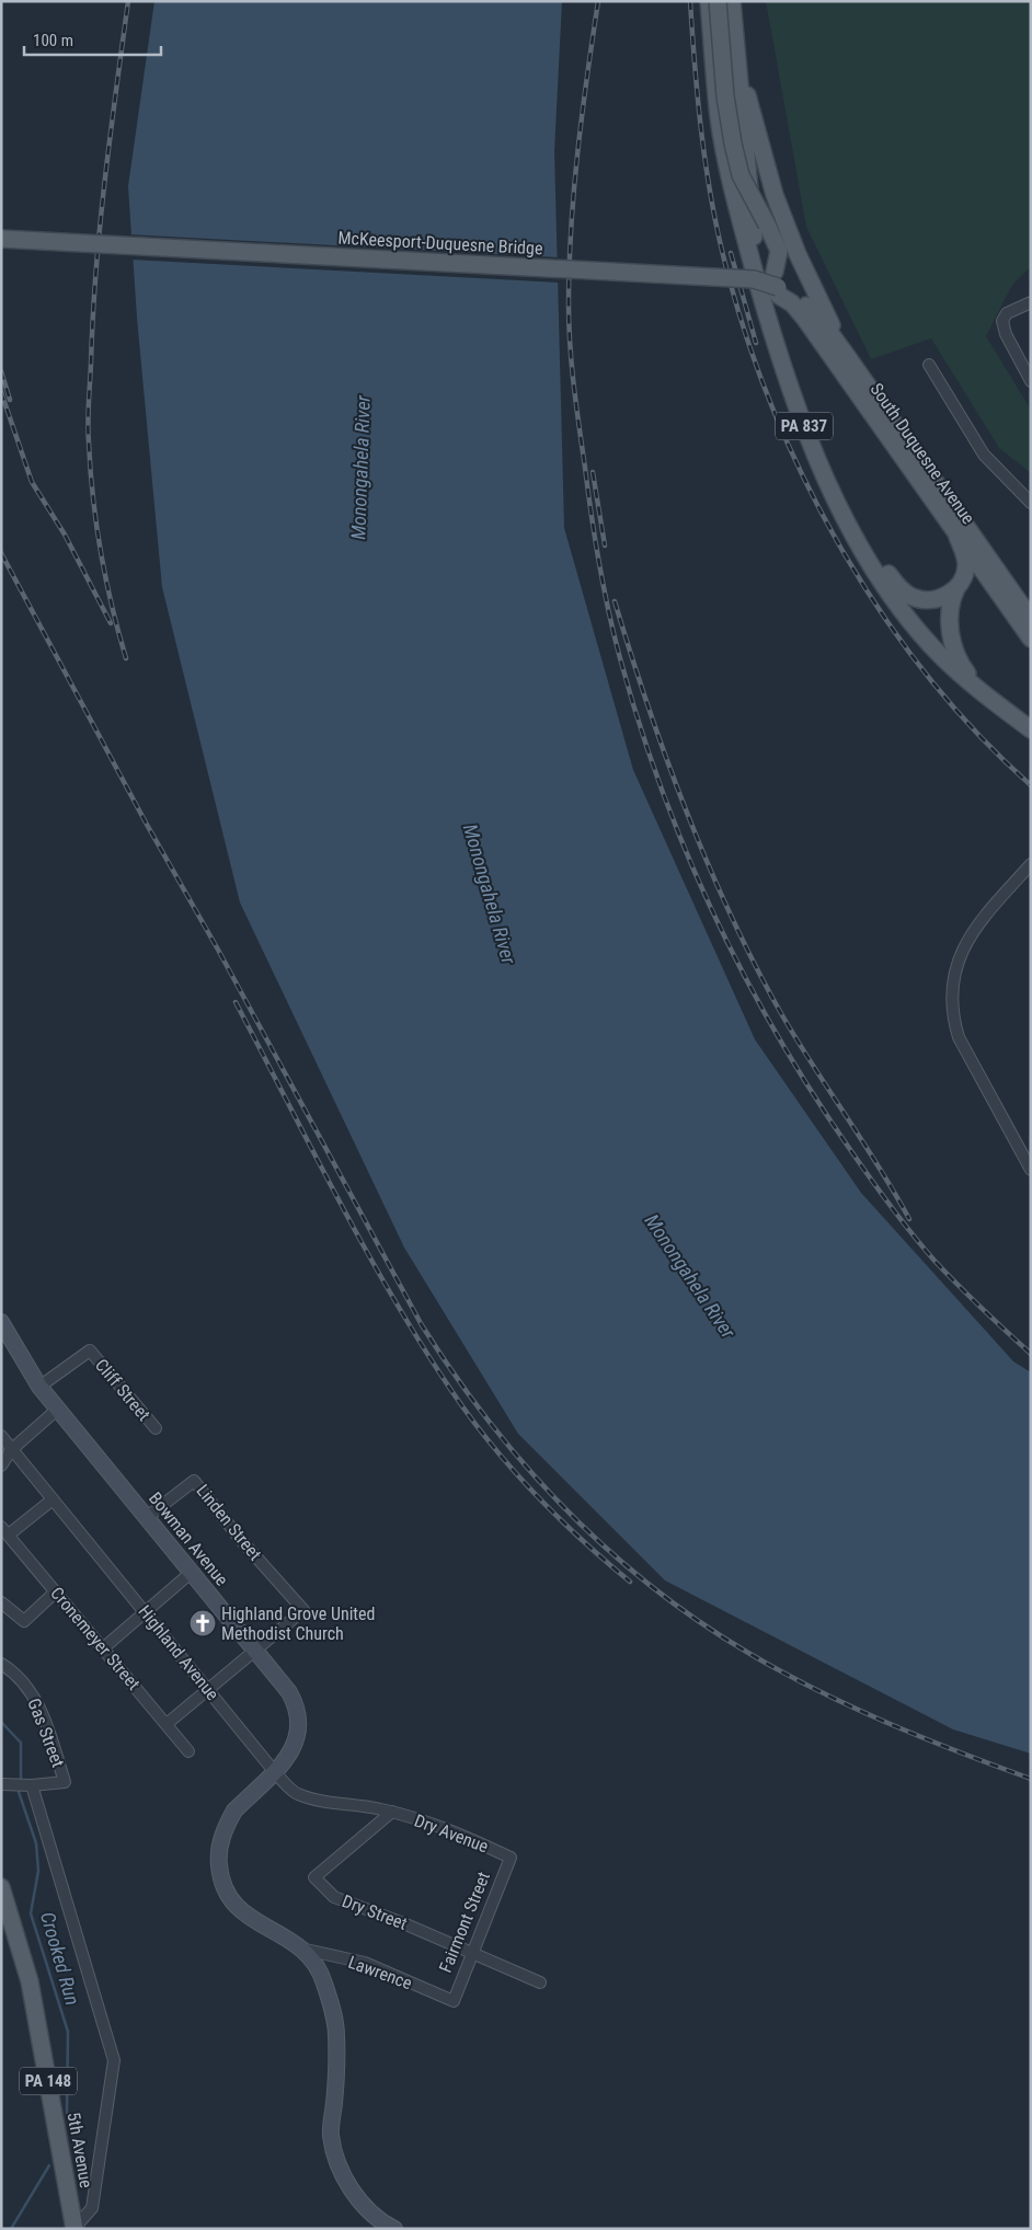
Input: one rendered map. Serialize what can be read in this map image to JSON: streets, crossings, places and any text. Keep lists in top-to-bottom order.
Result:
{
  "streets": {
    "main road": [
      "McKeesport-Duquesne Bridge",
      "PA 837",
      "South Duquesne Avenue",
      "Bowman Avenue",
      "PA 148",
      "5th Avenue"
    ],
    "street": [
      "Cliff Street",
      "Linden Street",
      "Cronemeyer Street",
      "Highland Avenue",
      "Gas Street",
      "Dry Avenue",
      "Dry Street",
      "Fairmont Street",
      "Lawrence"
    ]
  },
  "crossings": [
    ["McKeesport-Duquesne Bridge", "South Duquesne Avenue"],
    ["Cliff Street", "Bowman Avenue"],
    ["Linden Street", "Bowman Avenue"],
    ["Bowman Avenue", "Highland Avenue"],
    ["Bowman Avenue", "Lawrence"],
    ["Highland Avenue", "Dry Avenue"],
    ["Highland Avenue", "Dry Street"],
    ["Dry Avenue", "Dry Street"],
    ["Dry Avenue", "Fairmont Street"],
    ["Dry Street", "Fairmont Street"],
    ["Fairmont Street", "Lawrence"]
  ],
  "water": ["Monongahela River", "Crooked Run"],
  "places": {
    "church": ["Highland Grove United Methodist Church"]
  },
  "scale_bar": "100 m"
}
